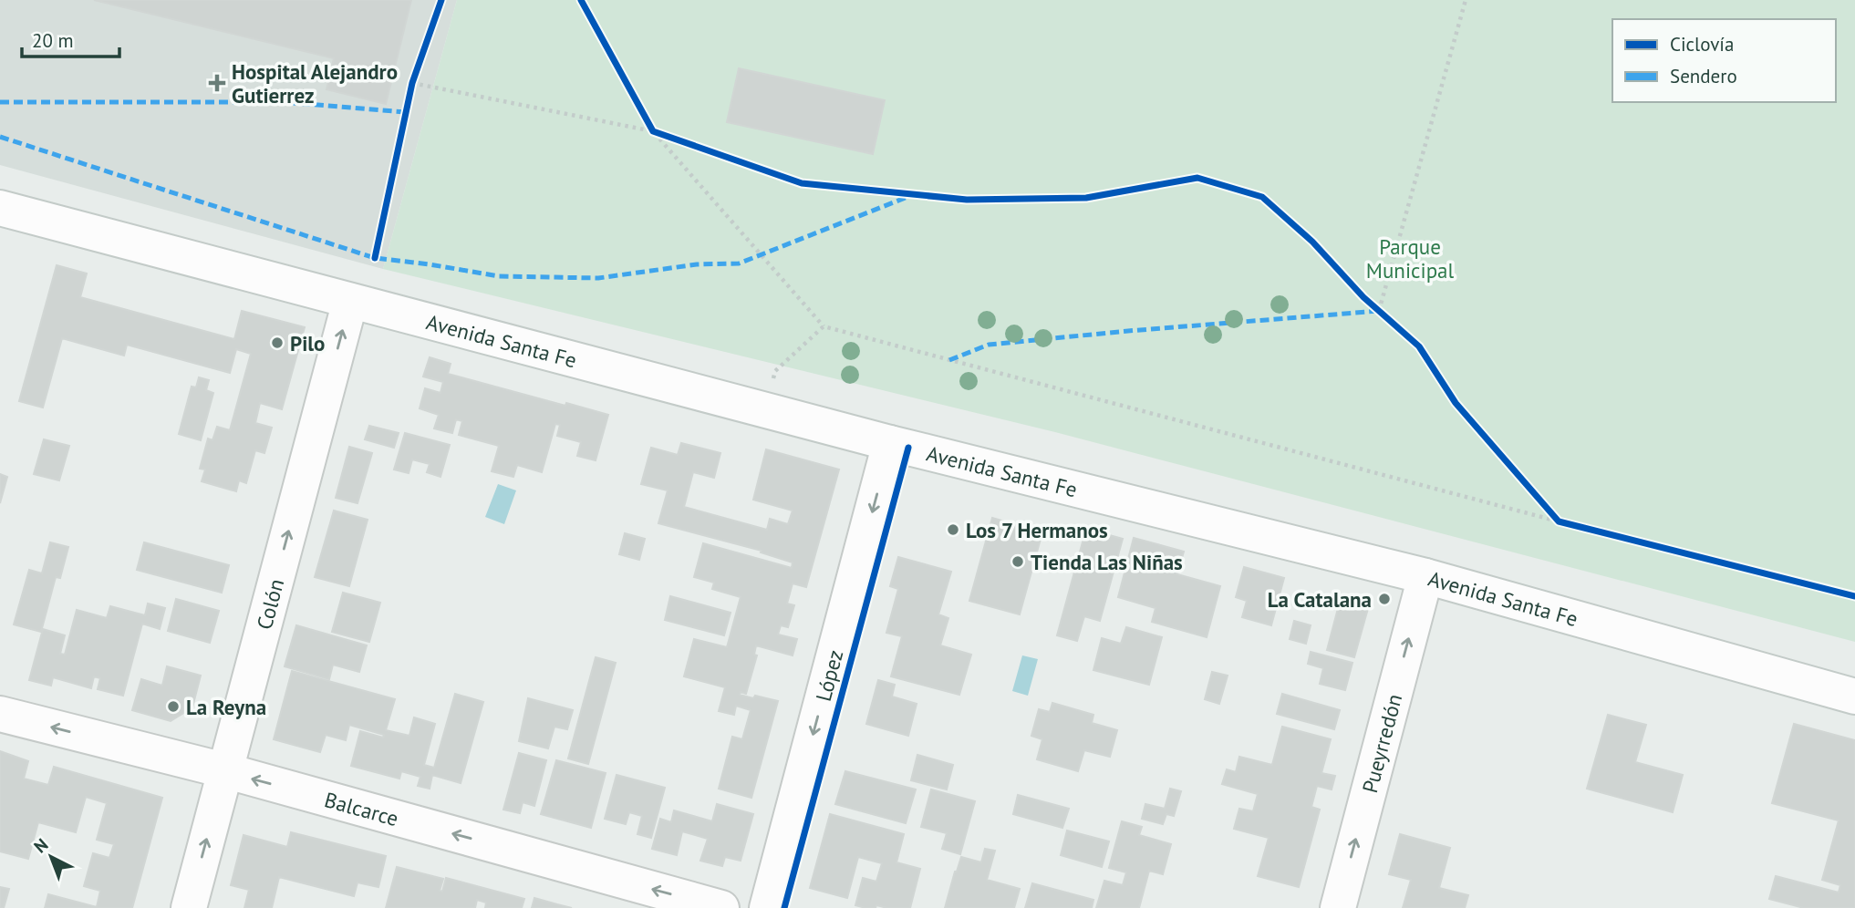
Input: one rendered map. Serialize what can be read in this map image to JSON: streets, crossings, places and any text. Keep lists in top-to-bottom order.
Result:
{
  "streets": {
    "street": [
      "Avenida Santa Fe",
      "Colón",
      "López",
      "Pueyrredón",
      "Balcarce"
    ]
  },
  "crossings": [
    ["Avenida Santa Fe", "Colón"],
    ["Avenida Santa Fe", "López"],
    ["Avenida Santa Fe", "Pueyrredón"],
    ["Colón", "Balcarce"]
  ],
  "one_way": [
    "Colón",
    "López",
    "Pueyrredón",
    "Balcarce"
  ],
  "parks": ["Parque Municipal"],
  "places": {
    "health": ["Hospital Alejandro Gutierrez"],
    "other": [
      "Pilo",
      "Los 7 Hermanos",
      "Tienda Las Niñas",
      "La Catalana",
      "La Reyna"
    ]
  },
  "legend": ["Ciclovía", "Sendero"],
  "scale_bar": "20 m",
  "north": "top left"
}
